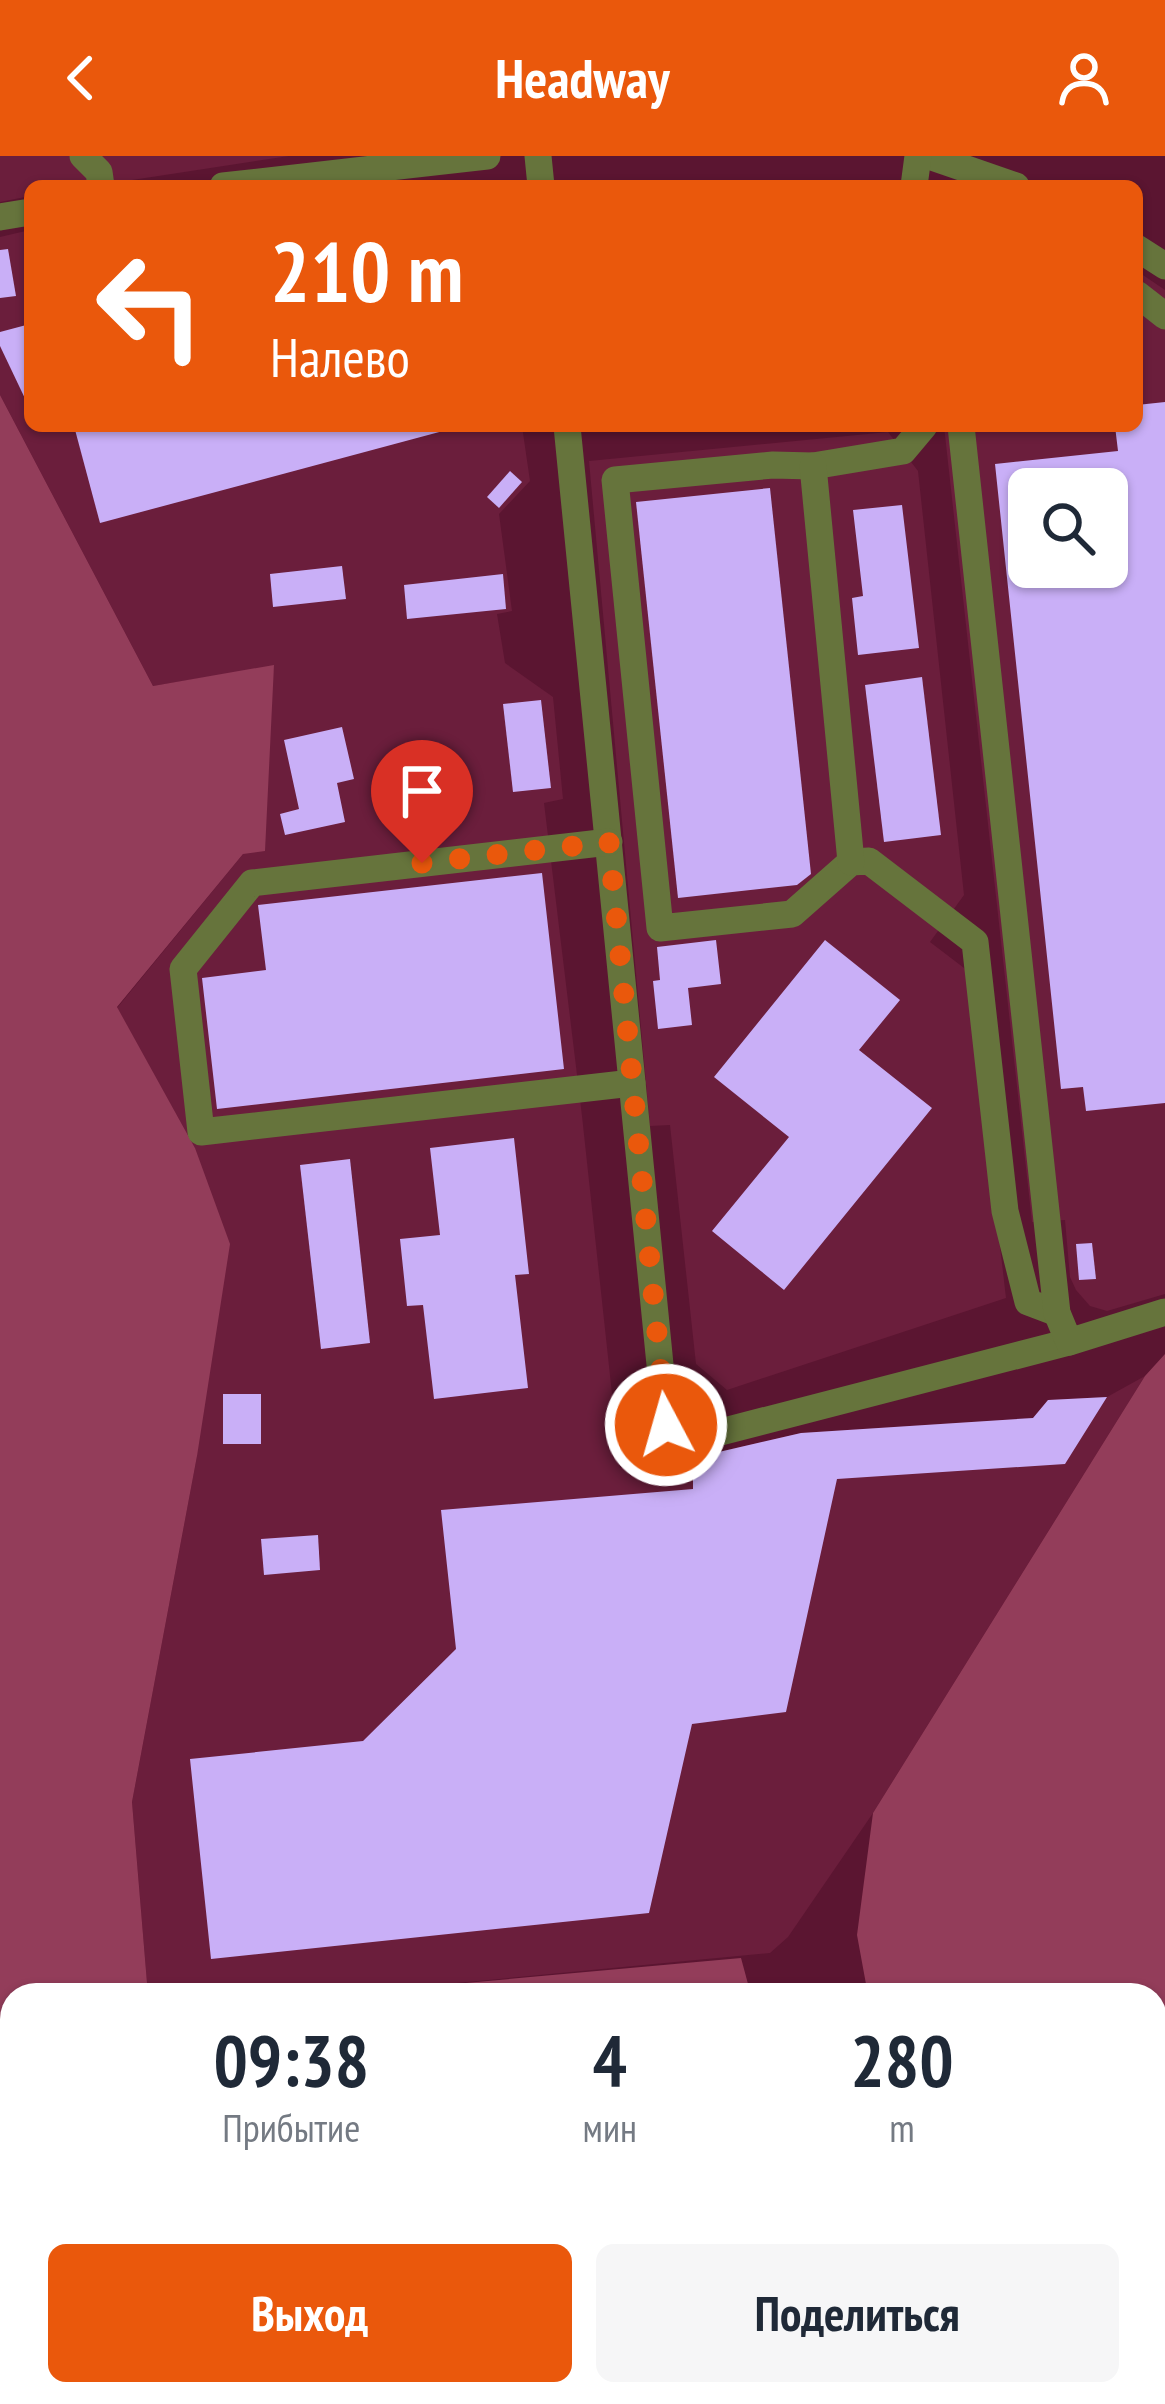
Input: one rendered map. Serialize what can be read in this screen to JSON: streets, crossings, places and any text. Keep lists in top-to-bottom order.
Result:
{
  "page": {
    "header": "Headway",
    "turn": ["210 m", "Налево"],
    "eta": [
      "09:38",
      "Прибытие",
      "4",
      "мин",
      "280",
      "m"
    ],
    "buttons": ["Выход", "Поделиться"]
  }
}
